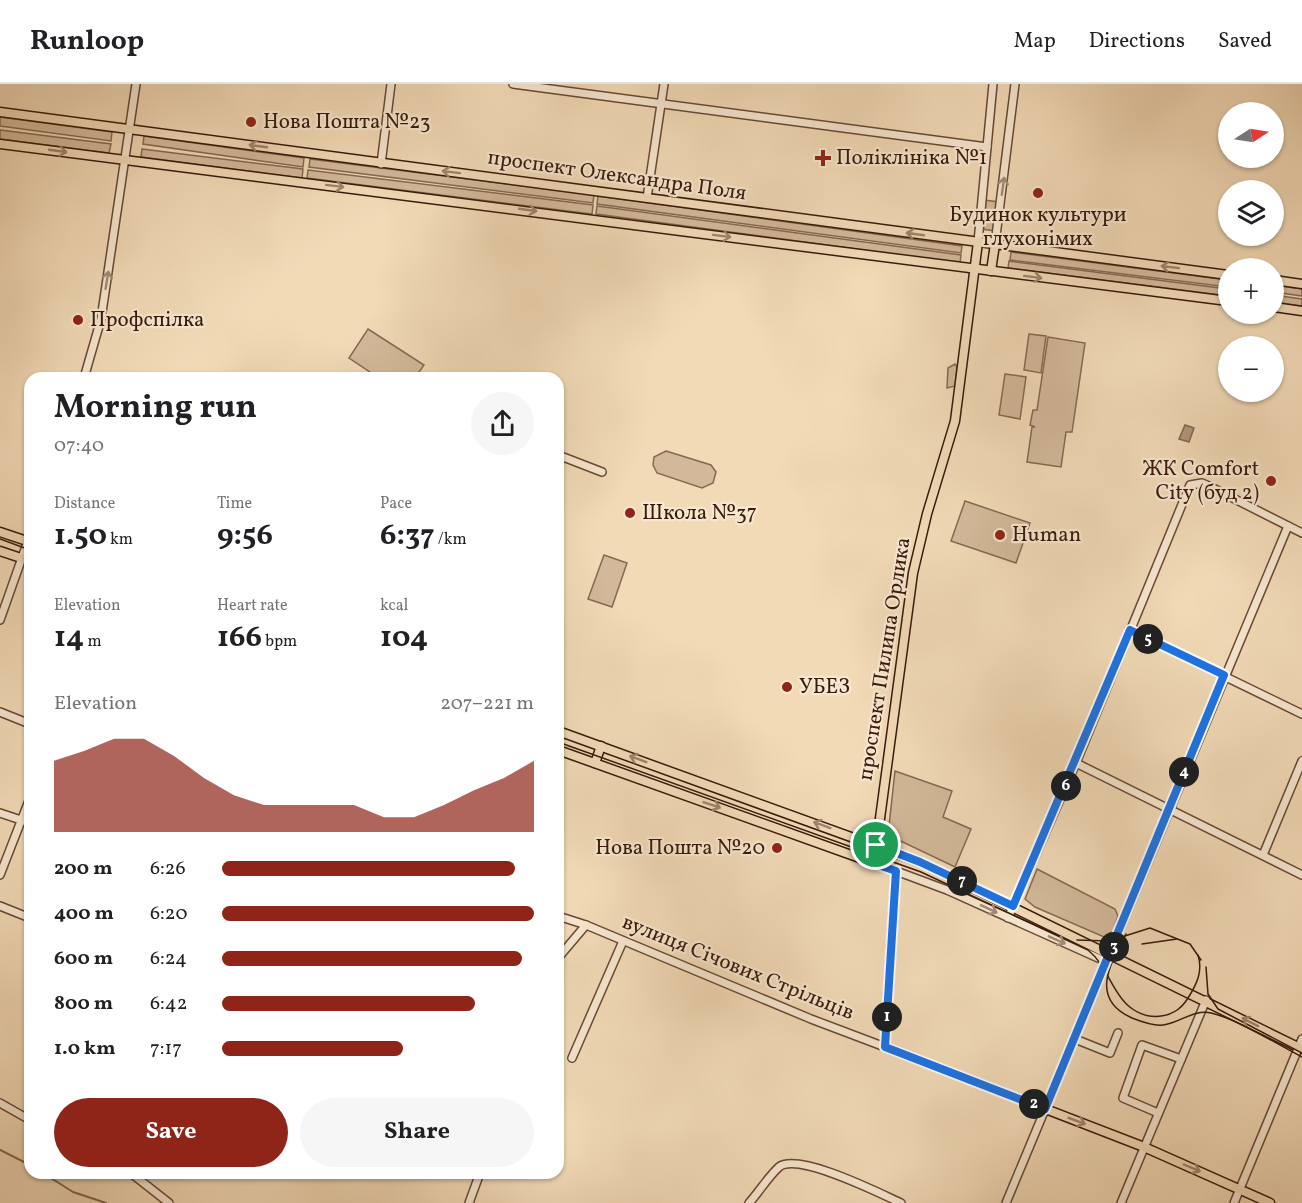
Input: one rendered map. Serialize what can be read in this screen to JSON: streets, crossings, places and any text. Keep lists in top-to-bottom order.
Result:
{
  "streets": {
    "main road": ["проспект Олександра Поля", "проспект Пилипа Орлика", "вулиця Січових Стрільців"]
  },
  "crossings": [
    ["проспект Олександра Поля", "проспект Пилипа Орлика"]
  ],
  "places": {
    "other": [
      "Нова Пошта №23",
      "Будинок культури глухонімих",
      "Профспілка",
      "ЖК Comfort City (буд 2)",
      "Школа №37",
      "Human",
      "УБЕЗ",
      "Нова Пошта №20"
    ],
    "health": ["Поліклініка №1"]
  },
  "north": "right",
  "page": {
    "header": "Runloop",
    "nav": ["Map", "Directions", "Saved"],
    "map_buttons": ["+", "−"],
    "heading": ["Morning run", "07:40"],
    "stats": [
      ["Distance", "1.50 km"],
      ["Time", "9:56"],
      ["Pace", "6:37 /km"],
      ["Elevation", "14 m"],
      ["Heart rate", "166 bpm"],
      ["kcal", "104"]
    ],
    "pins": [
      "5",
      "4",
      "6",
      "7",
      "3",
      "1",
      "2"
    ],
    "chart": ["Elevation", "207–221 m"],
    "list": [
      {
        "name": "200 m",
        "note": "6:26"
      },
      {
        "name": "400 m",
        "note": "6:20"
      },
      {
        "name": "600 m",
        "note": "6:24"
      },
      {
        "name": "800 m",
        "note": "6:42"
      },
      {
        "name": "1.0 km",
        "note": "7:17"
      }
    ],
    "buttons": ["Save", "Share"]
  }
}
